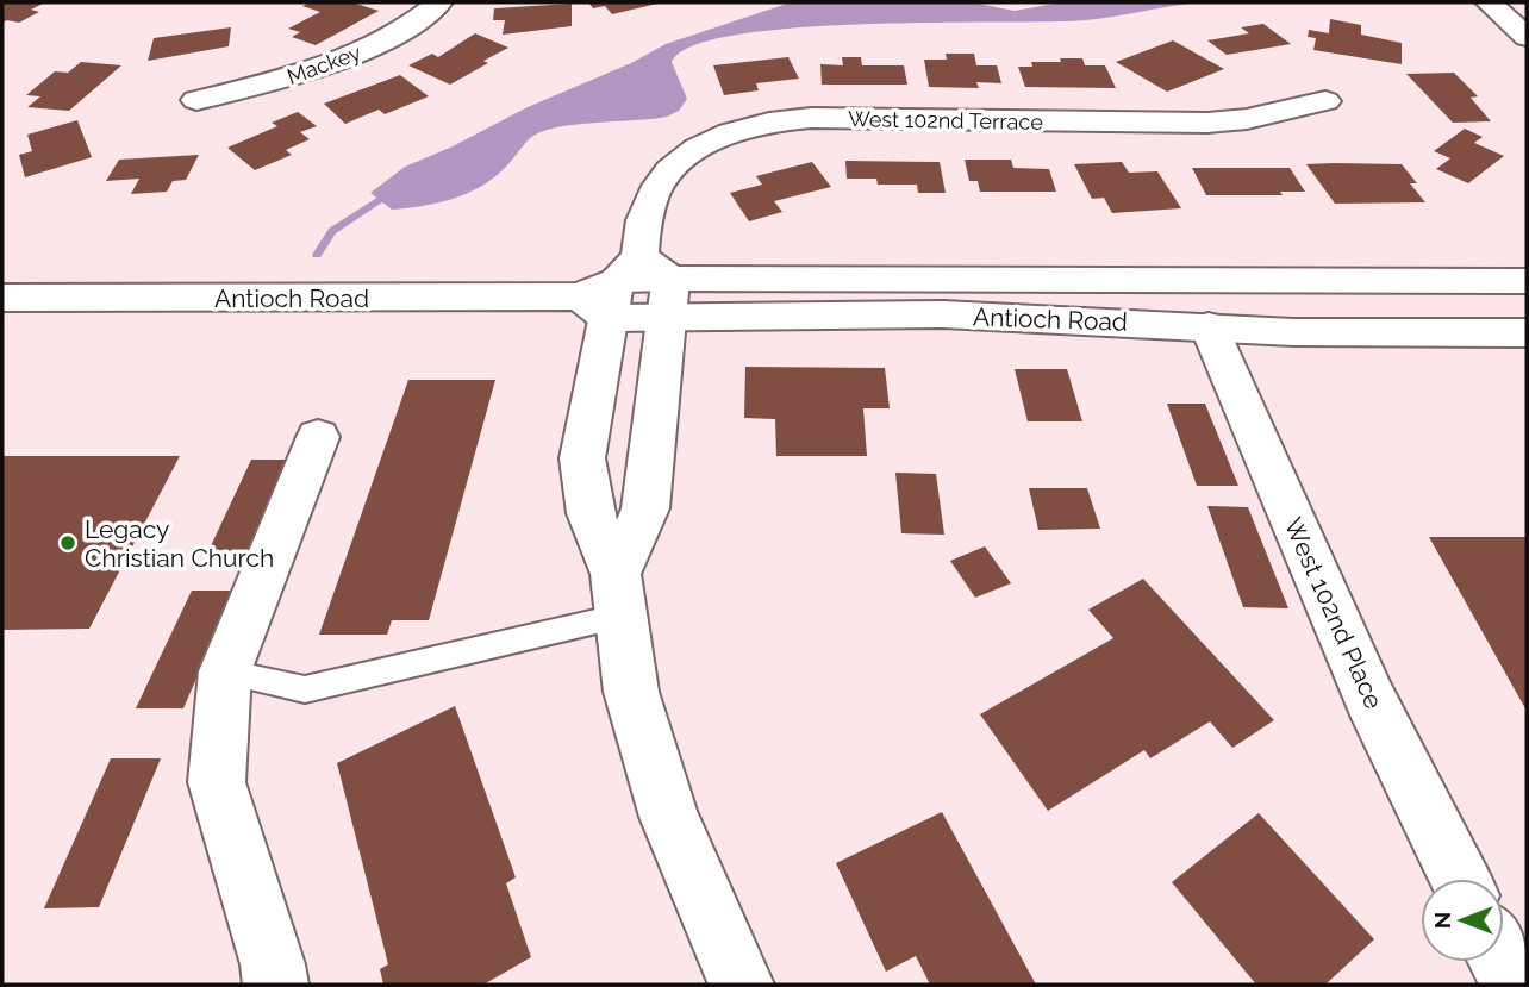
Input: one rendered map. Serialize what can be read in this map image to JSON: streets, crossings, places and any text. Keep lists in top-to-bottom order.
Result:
{
  "streets": {
    "street": [
      "Mackey",
      "West 102nd Terrace",
      "Antioch Road",
      "West 102nd Place"
    ]
  },
  "crossings": [
    ["West 102nd Terrace", "Antioch Road"],
    ["Antioch Road", "West 102nd Place"]
  ],
  "places": ["Legacy Christian Church"],
  "north": "left"
}
